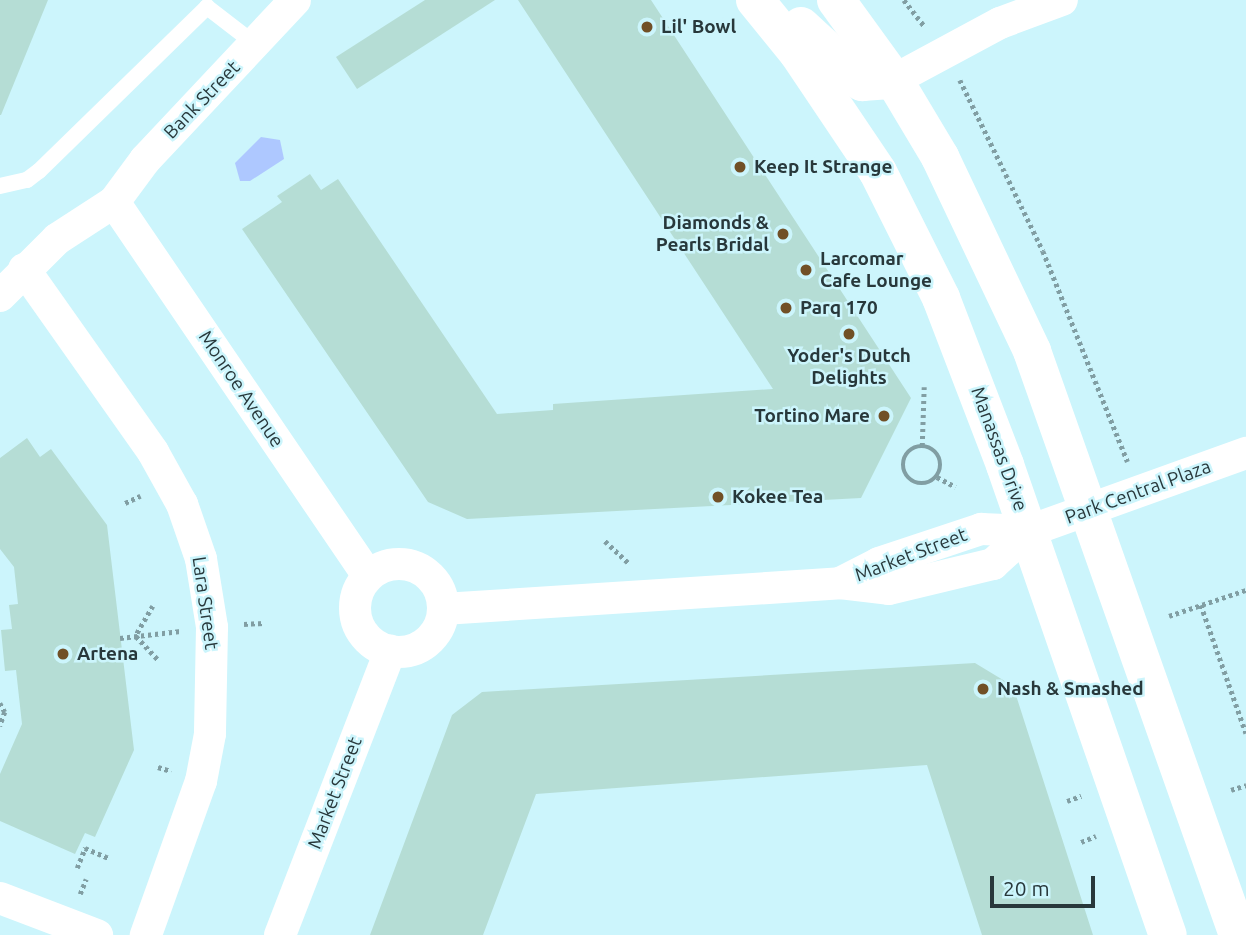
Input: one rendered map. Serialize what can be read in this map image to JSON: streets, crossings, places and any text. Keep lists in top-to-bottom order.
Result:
{
  "streets": {
    "main road": ["Manassas Drive"],
    "street": [
      "Bank Street",
      "Monroe Avenue",
      "Park Central Plaza",
      "Market Street",
      "Lara Street"
    ]
  },
  "crossings": [
    ["Bank Street", "Monroe Avenue"],
    ["Monroe Avenue", "Market Street"],
    ["Manassas Drive", "Park Central Plaza"],
    ["Manassas Drive", "Market Street"],
    ["Park Central Plaza", "Market Street"]
  ],
  "places": [
    "Lil' Bowl",
    "Keep It Strange",
    "Diamonds & Pearls Bridal",
    "Larcomar Cafe Lounge",
    "Parq 170",
    "Yoder's Dutch Delights",
    "Tortino Mare",
    "Kokee Tea",
    "Artena",
    "Nash & Smashed"
  ],
  "scale_bar": "20 m"
}
